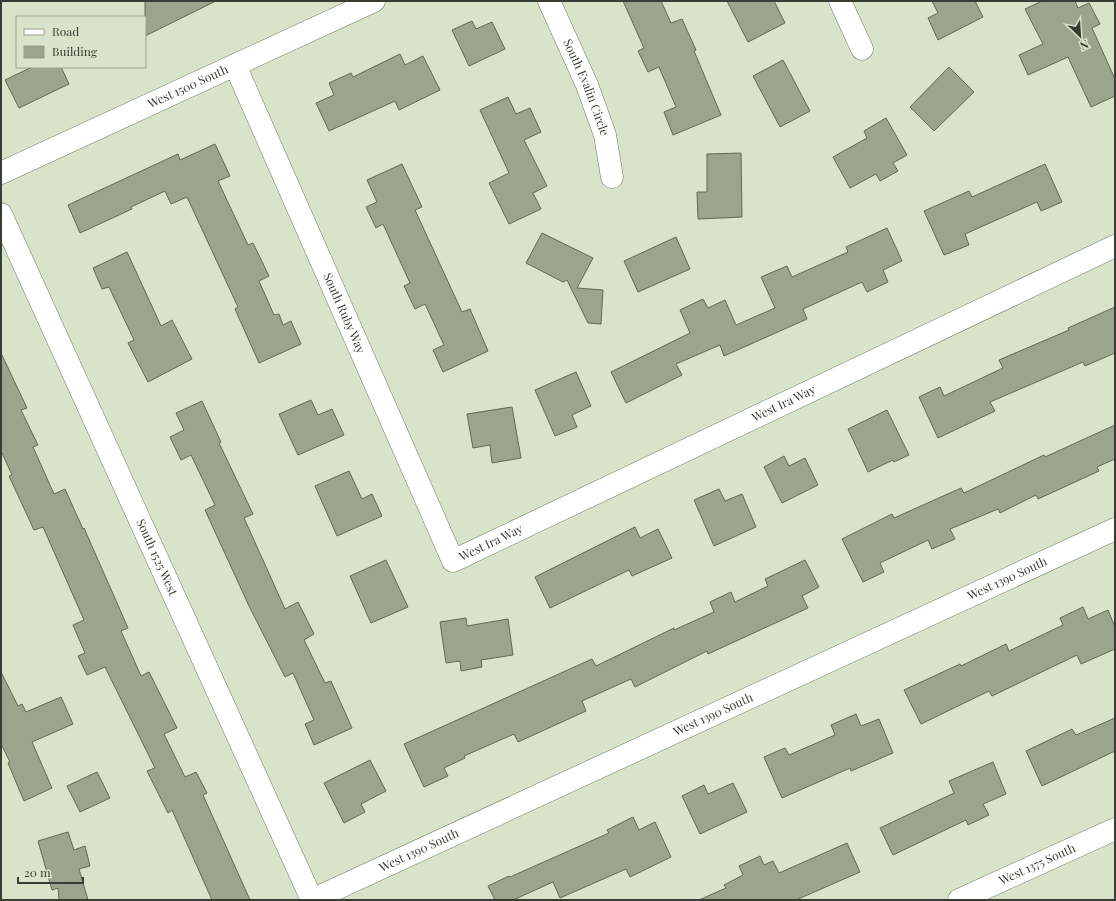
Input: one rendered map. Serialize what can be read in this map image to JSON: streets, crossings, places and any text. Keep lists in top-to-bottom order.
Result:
{
  "streets": {
    "street": [
      "West 1500 South",
      "South Evalin Circle",
      "South Ruby Way",
      "West Ira Way",
      "South 1525 West",
      "West 1390 South",
      "West 1375 South"
    ]
  },
  "crossings": [
    ["West 1500 South", "South Ruby Way"],
    ["South Ruby Way", "West Ira Way"],
    ["South 1525 West", "West 1390 South"]
  ],
  "legend": ["Road", "Building"],
  "scale_bar": "20 m",
  "north": "bottom right"
}
